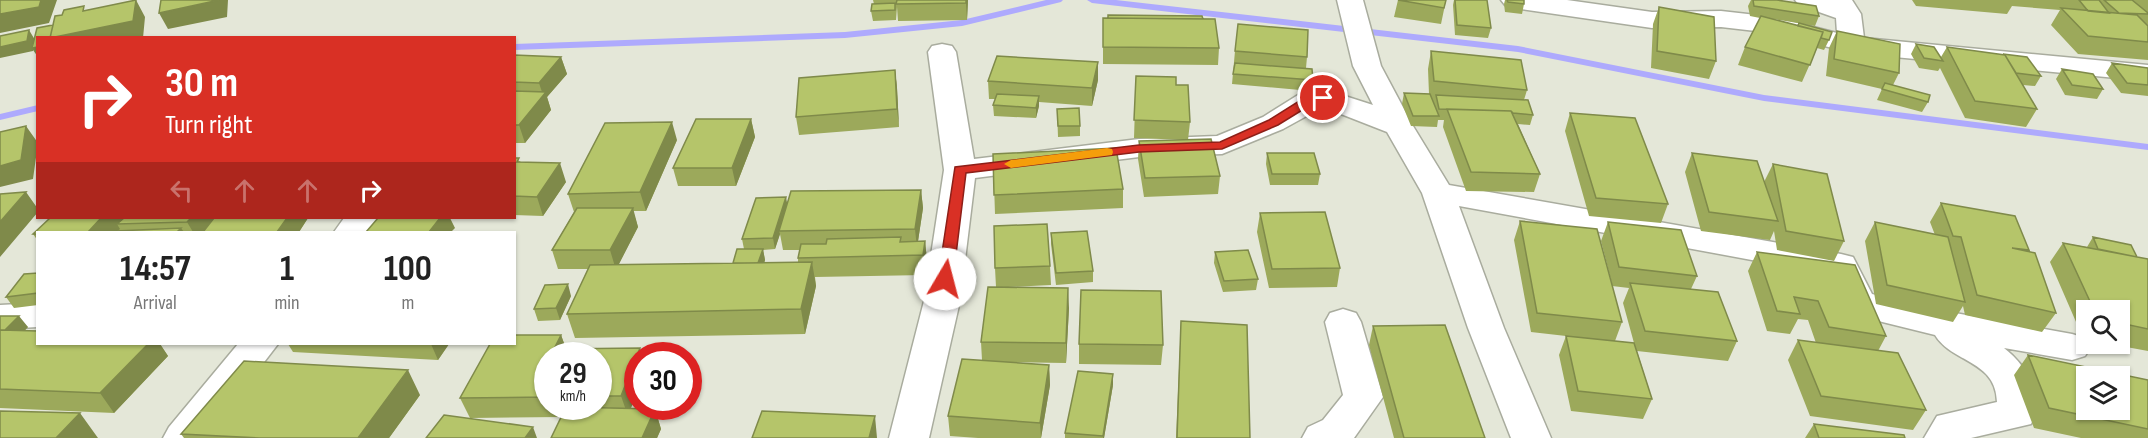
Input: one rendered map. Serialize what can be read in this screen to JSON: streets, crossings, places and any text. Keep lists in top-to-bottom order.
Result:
{
  "page": {
    "turn": ["30 m", "Turn right"],
    "eta": [
      "14:57",
      "Arrival",
      "1",
      "min",
      "100",
      "m"
    ],
    "speed": "29 km/h",
    "limit": "30"
  }
}
